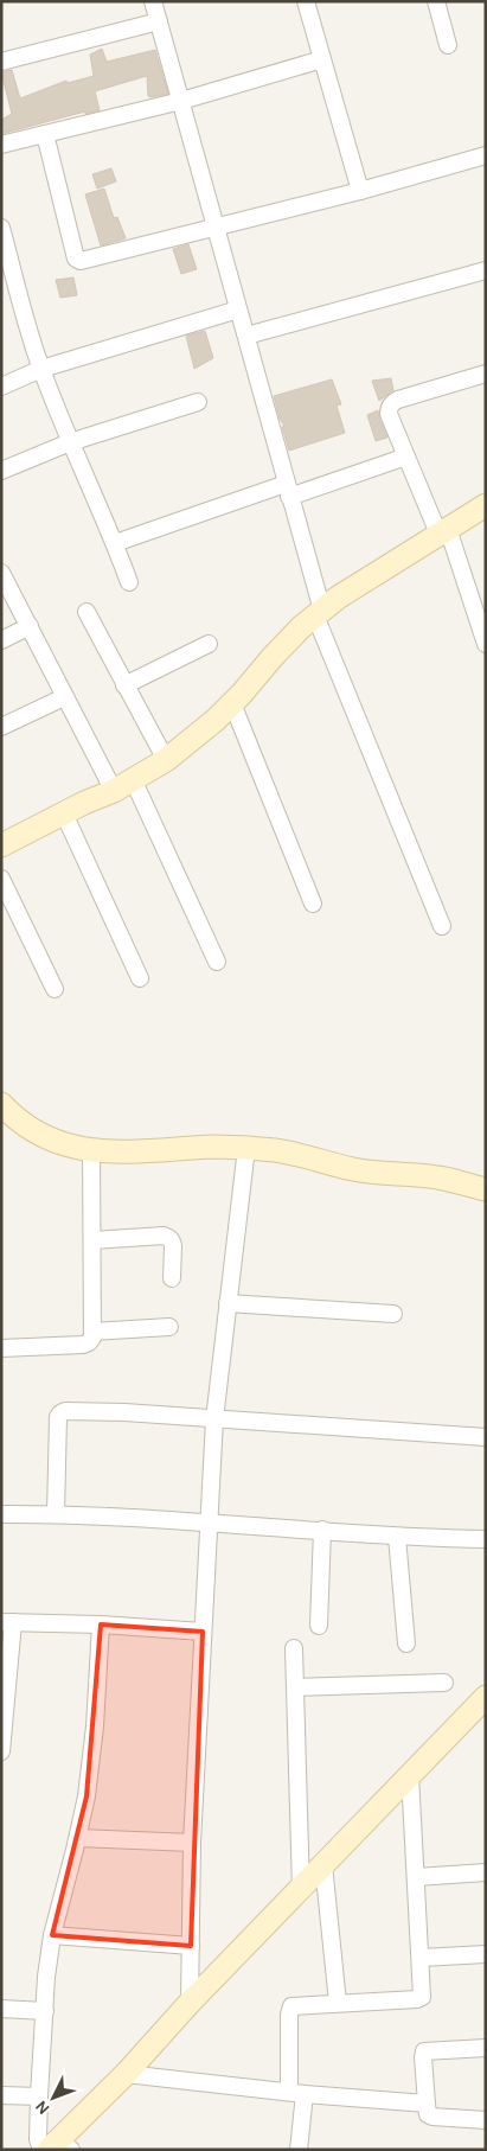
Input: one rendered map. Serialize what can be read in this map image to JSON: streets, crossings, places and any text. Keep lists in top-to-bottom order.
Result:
{
  "north": "bottom left"
}
